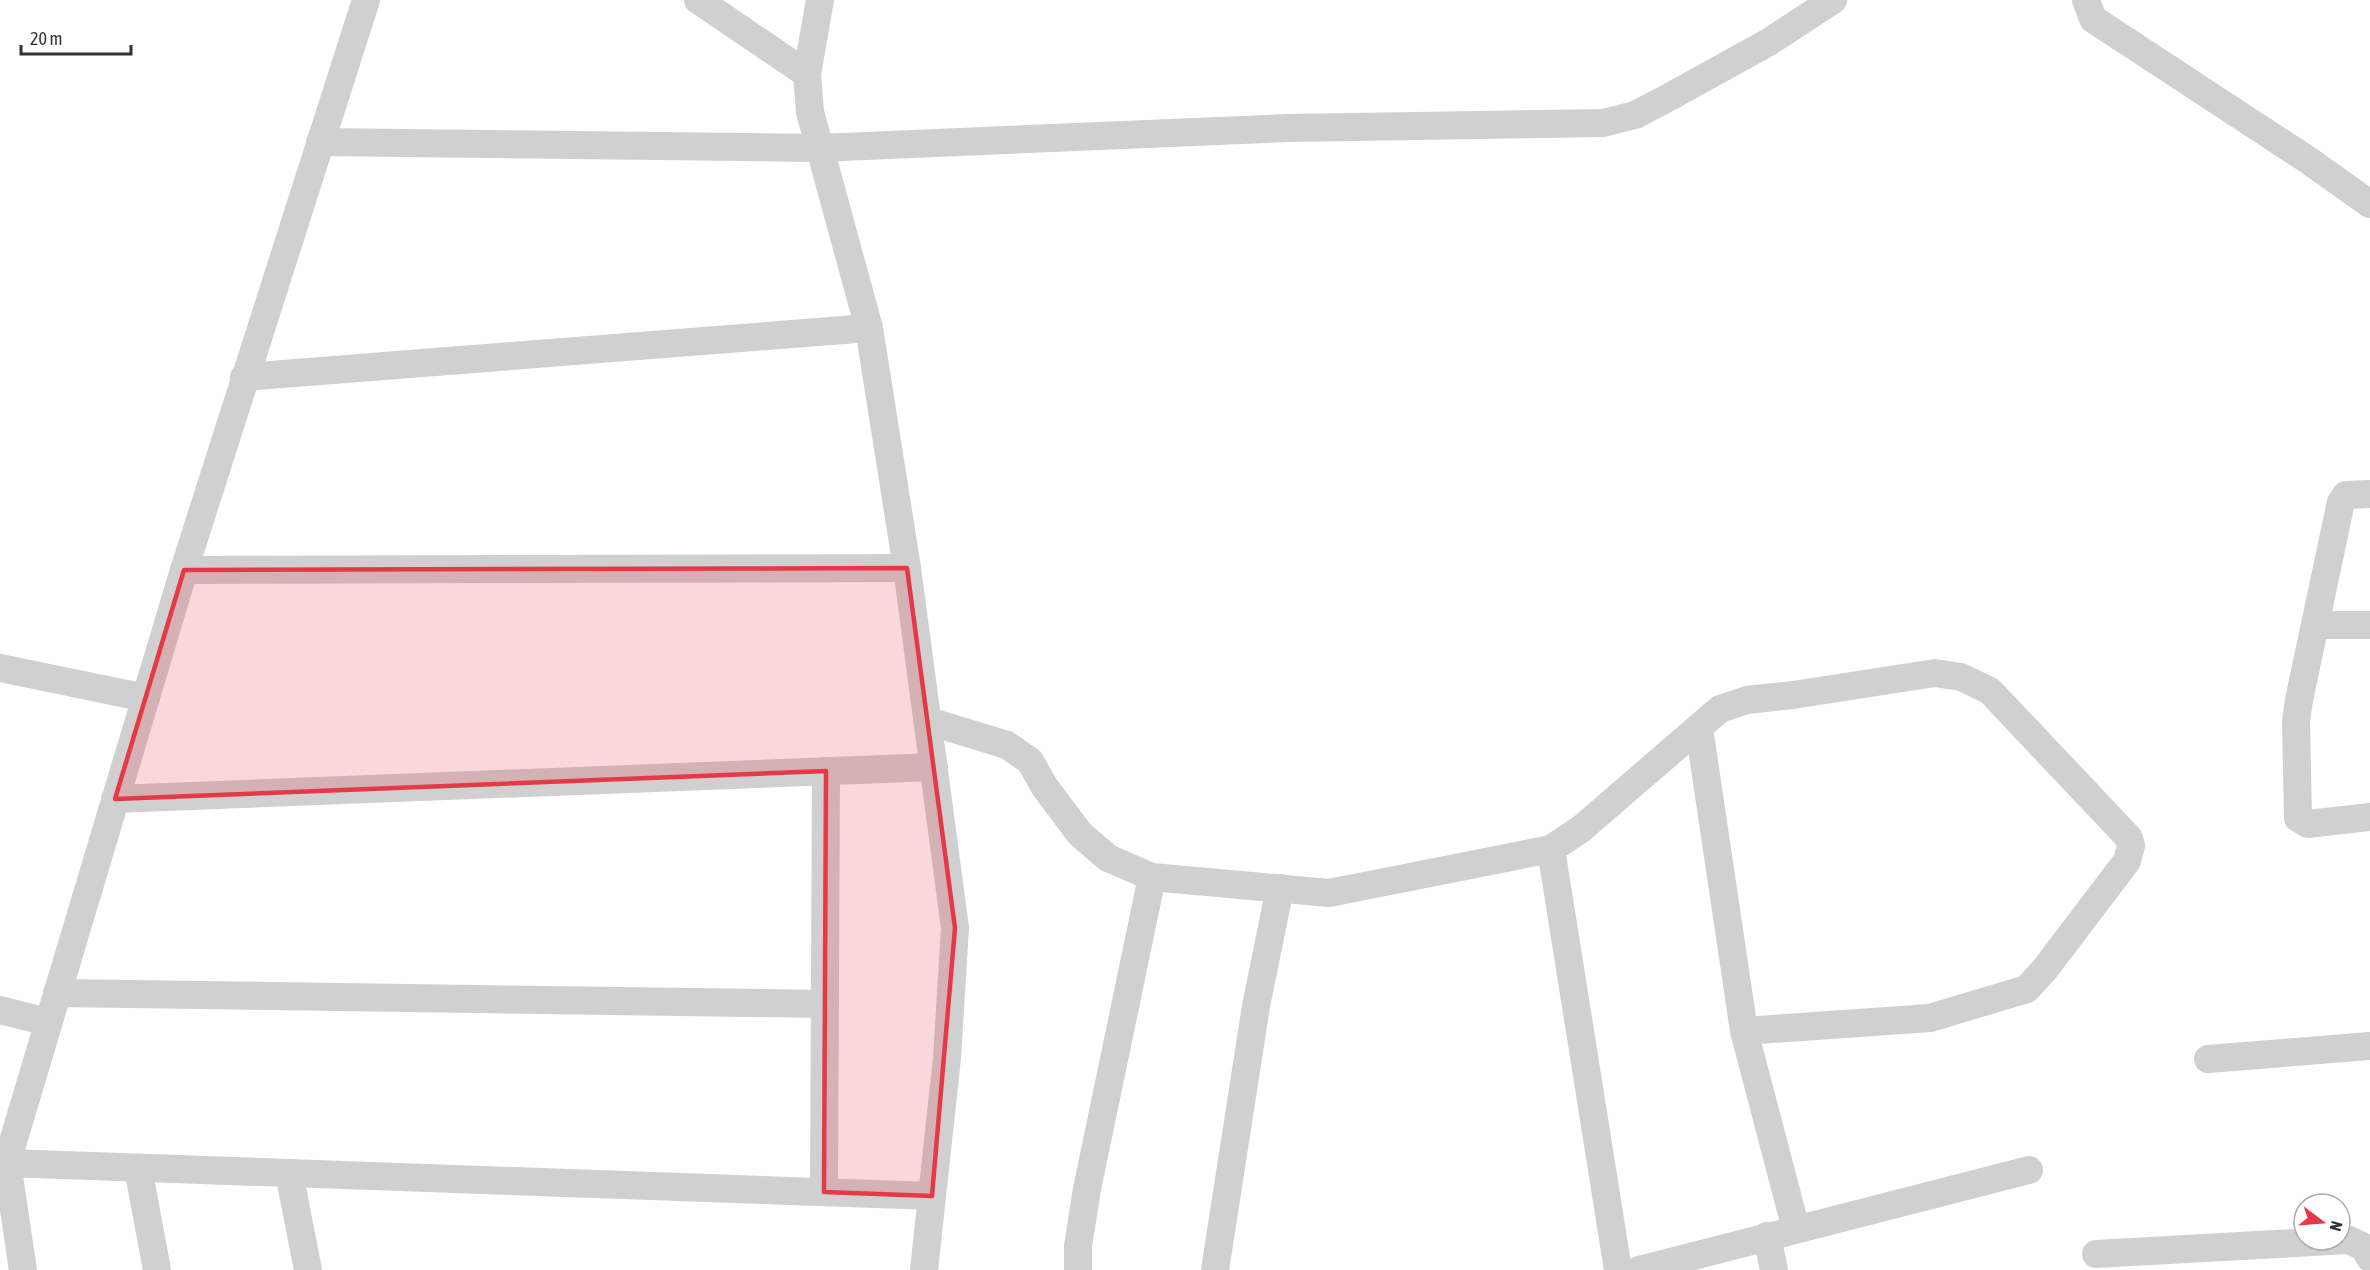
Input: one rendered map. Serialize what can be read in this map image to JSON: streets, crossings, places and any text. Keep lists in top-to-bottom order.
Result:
{
  "scale_bar": "20 m",
  "north": "right"
}
